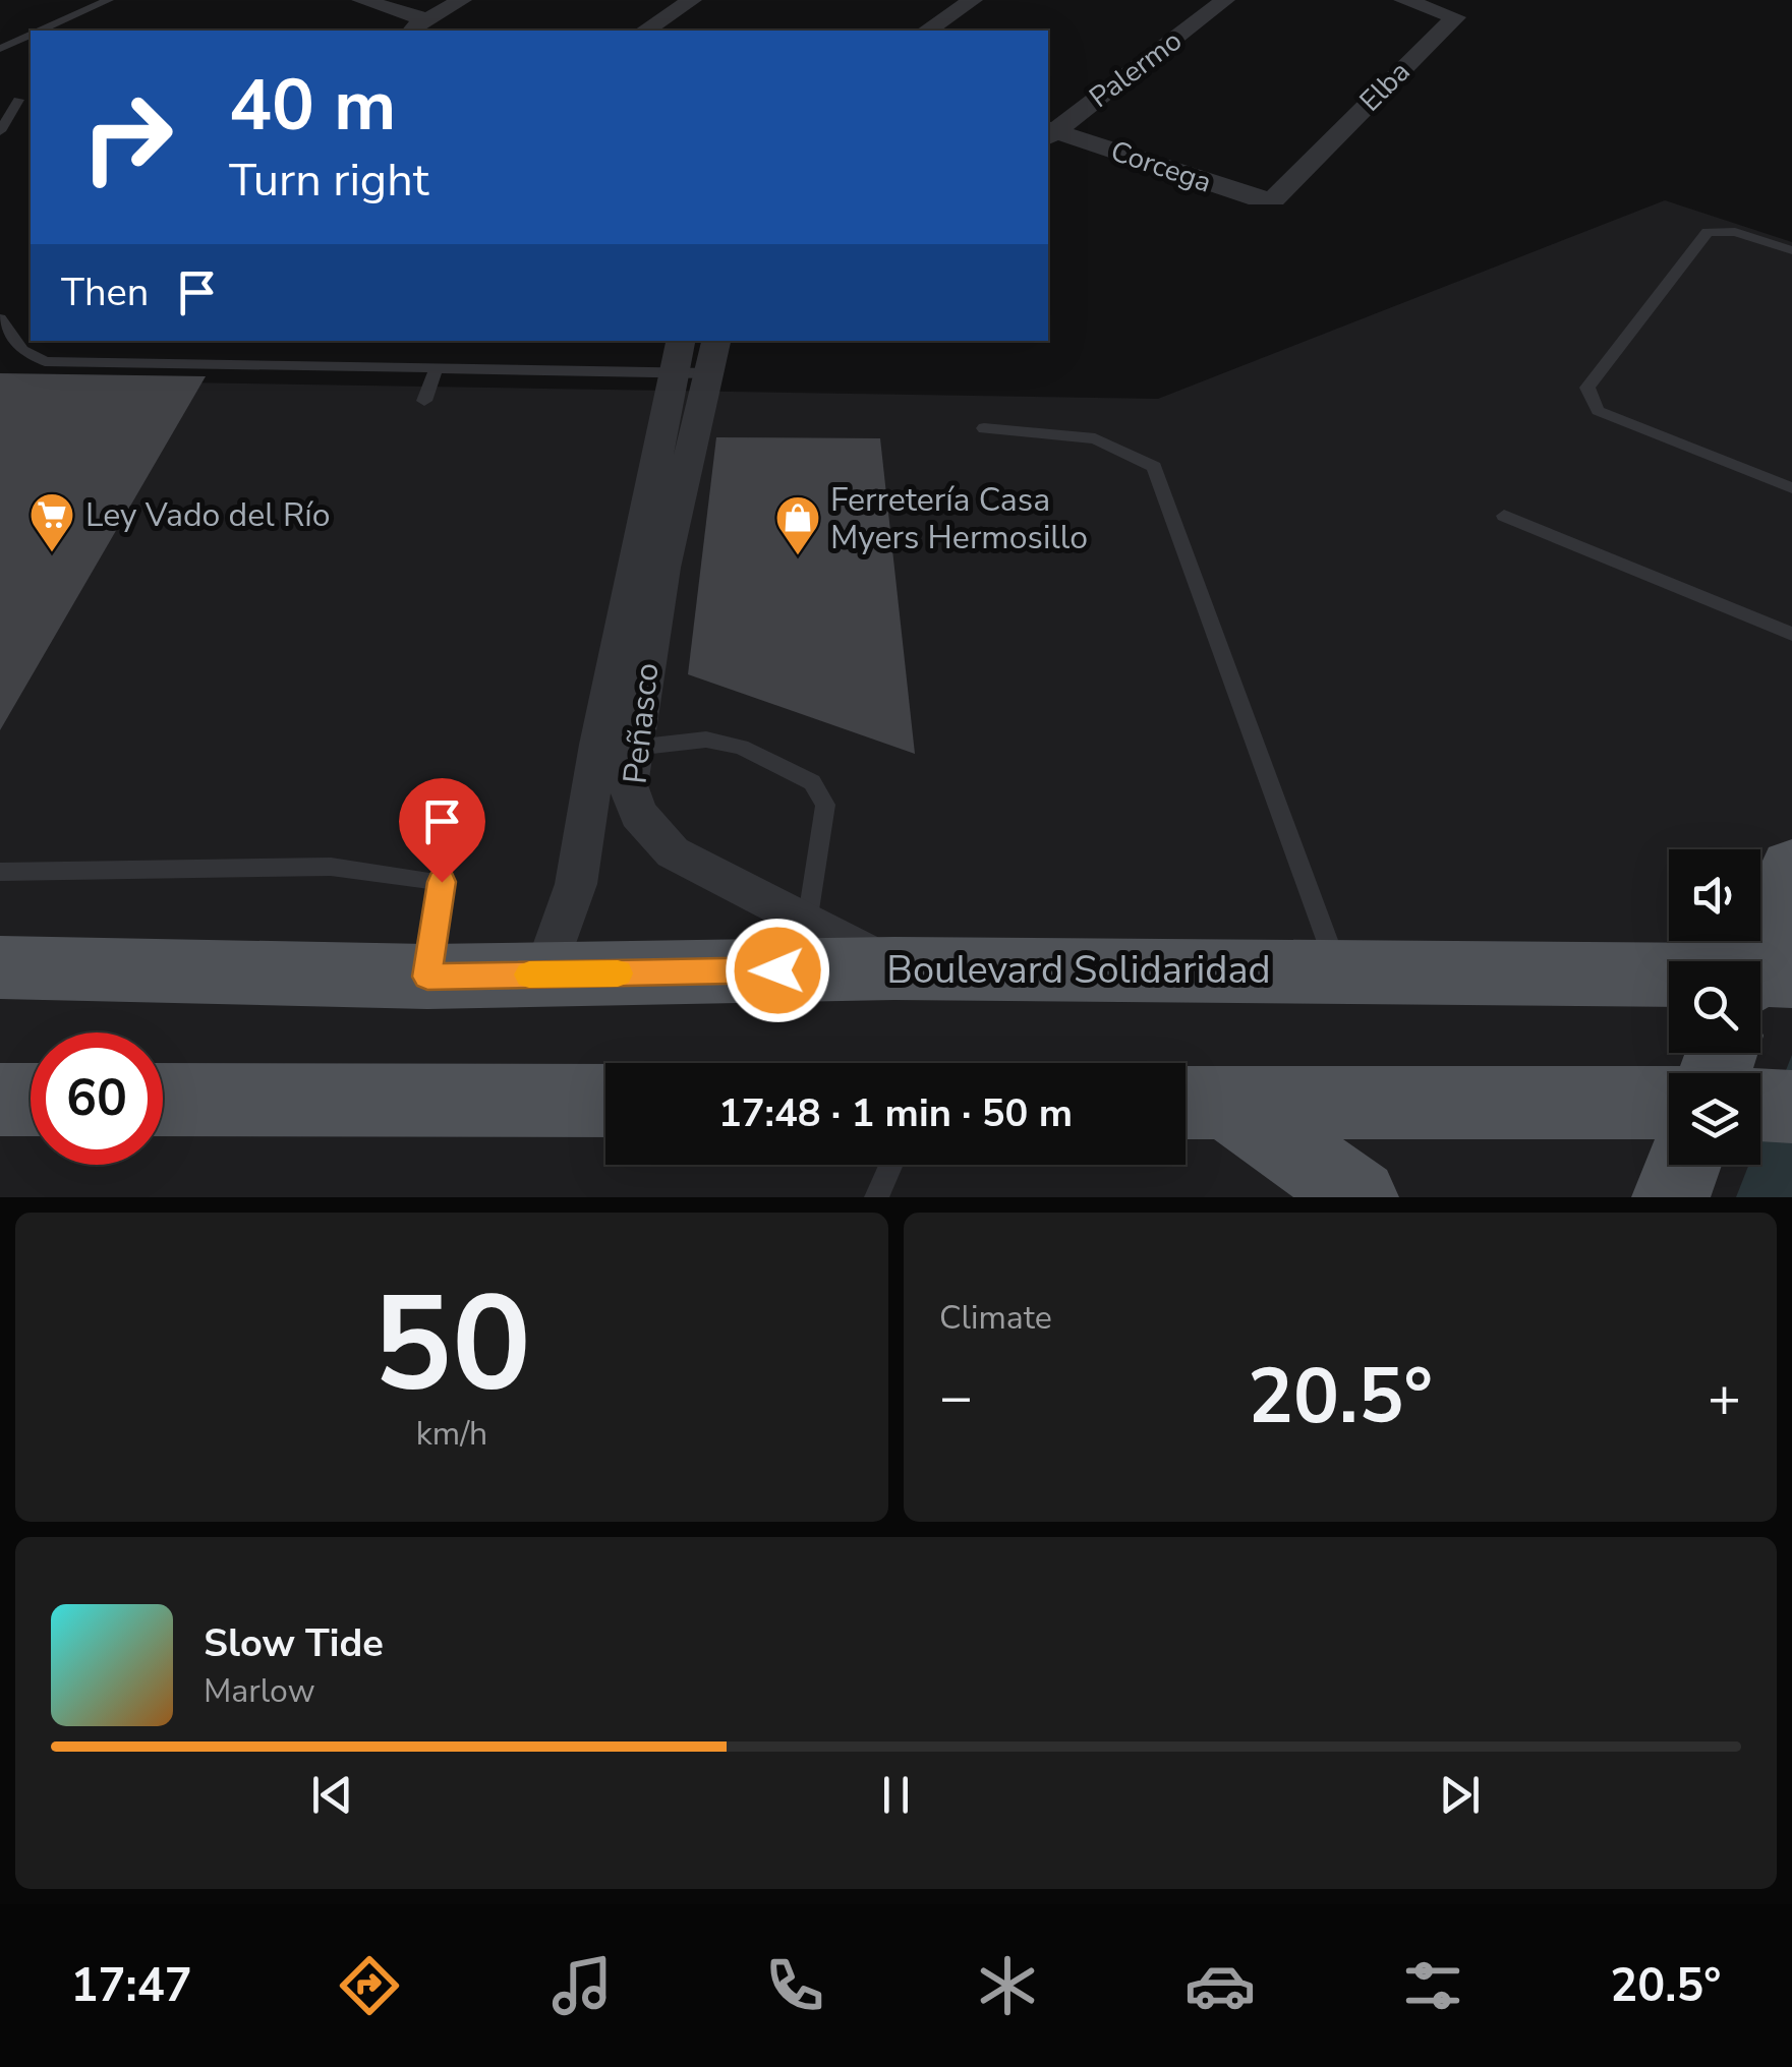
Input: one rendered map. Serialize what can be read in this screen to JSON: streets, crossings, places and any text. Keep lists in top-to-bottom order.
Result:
{
  "streets": {
    "main road": ["Boulevard Solidaridad"],
    "street": [
      "Palermo",
      "Elba",
      "Corcega",
      "Peñasco"
    ]
  },
  "crossings": [
    ["Palermo", "Corcega"],
    ["Elba", "Corcega"],
    ["Peñasco", "Boulevard Solidaridad"]
  ],
  "places": {
    "supermarket": ["Ley Vado del Río"],
    "shop": ["Ferretería Casa Myers Hermosillo"]
  },
  "page": {
    "turn": ["40 m", "Turn right"],
    "then": "Then",
    "limit": "60",
    "trip": "17:48 · 1 min · 50 m",
    "tile": [
      ["50", "km/h"],
      "Climate"
    ],
    "heat": ["−", "20.5°", "+"],
    "song": ["Slow Tide", "Marlow"],
    "tabs": ["17:47", "20.5°"]
  }
}
